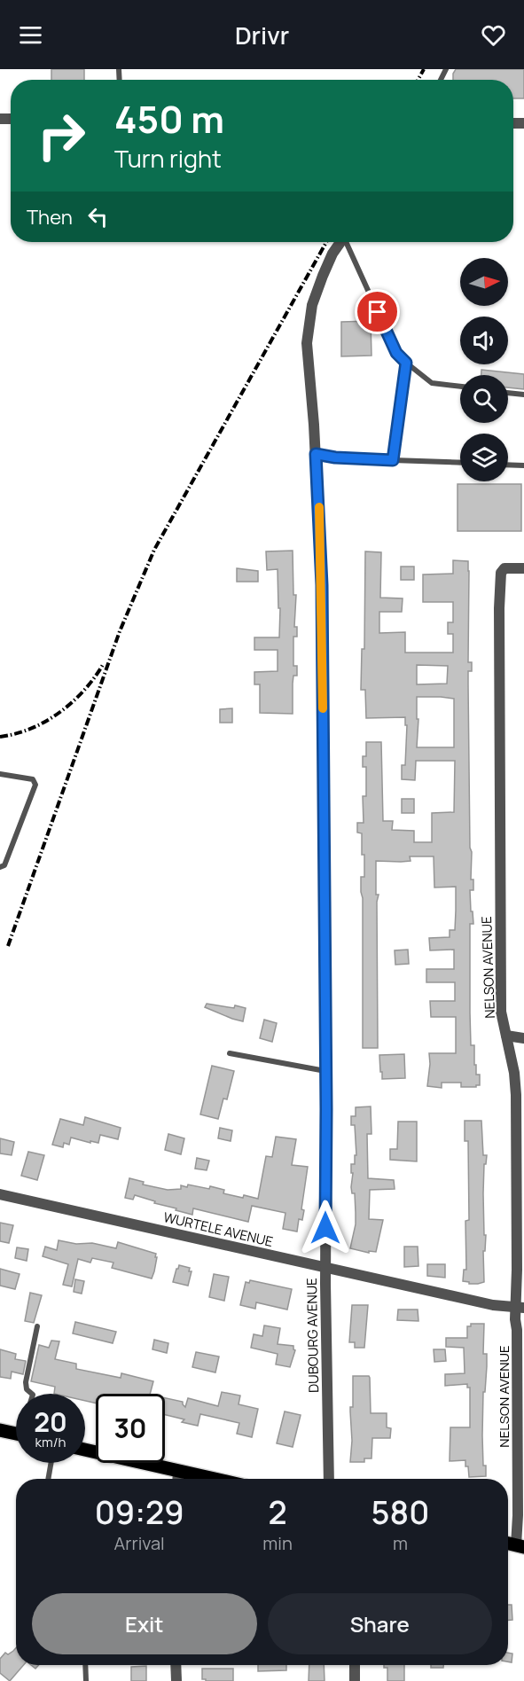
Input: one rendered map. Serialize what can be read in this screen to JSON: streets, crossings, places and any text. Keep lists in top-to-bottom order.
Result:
{
  "streets": {
    "street": ["NELSON AVENUE", "WURTELE AVENUE", "DUBOURG AVENUE"]
  },
  "crossings": [
    ["NELSON AVENUE", "WURTELE AVENUE"],
    ["WURTELE AVENUE", "DUBOURG AVENUE"]
  ],
  "north": "right",
  "page": {
    "header": "Drivr",
    "turn": ["450 m", "Turn right"],
    "then": "Then",
    "speed": "20 km/h",
    "limit": "30",
    "eta": [
      "09:29",
      "Arrival",
      "2",
      "min",
      "580",
      "m"
    ],
    "buttons": ["Exit", "Share"]
  }
}
